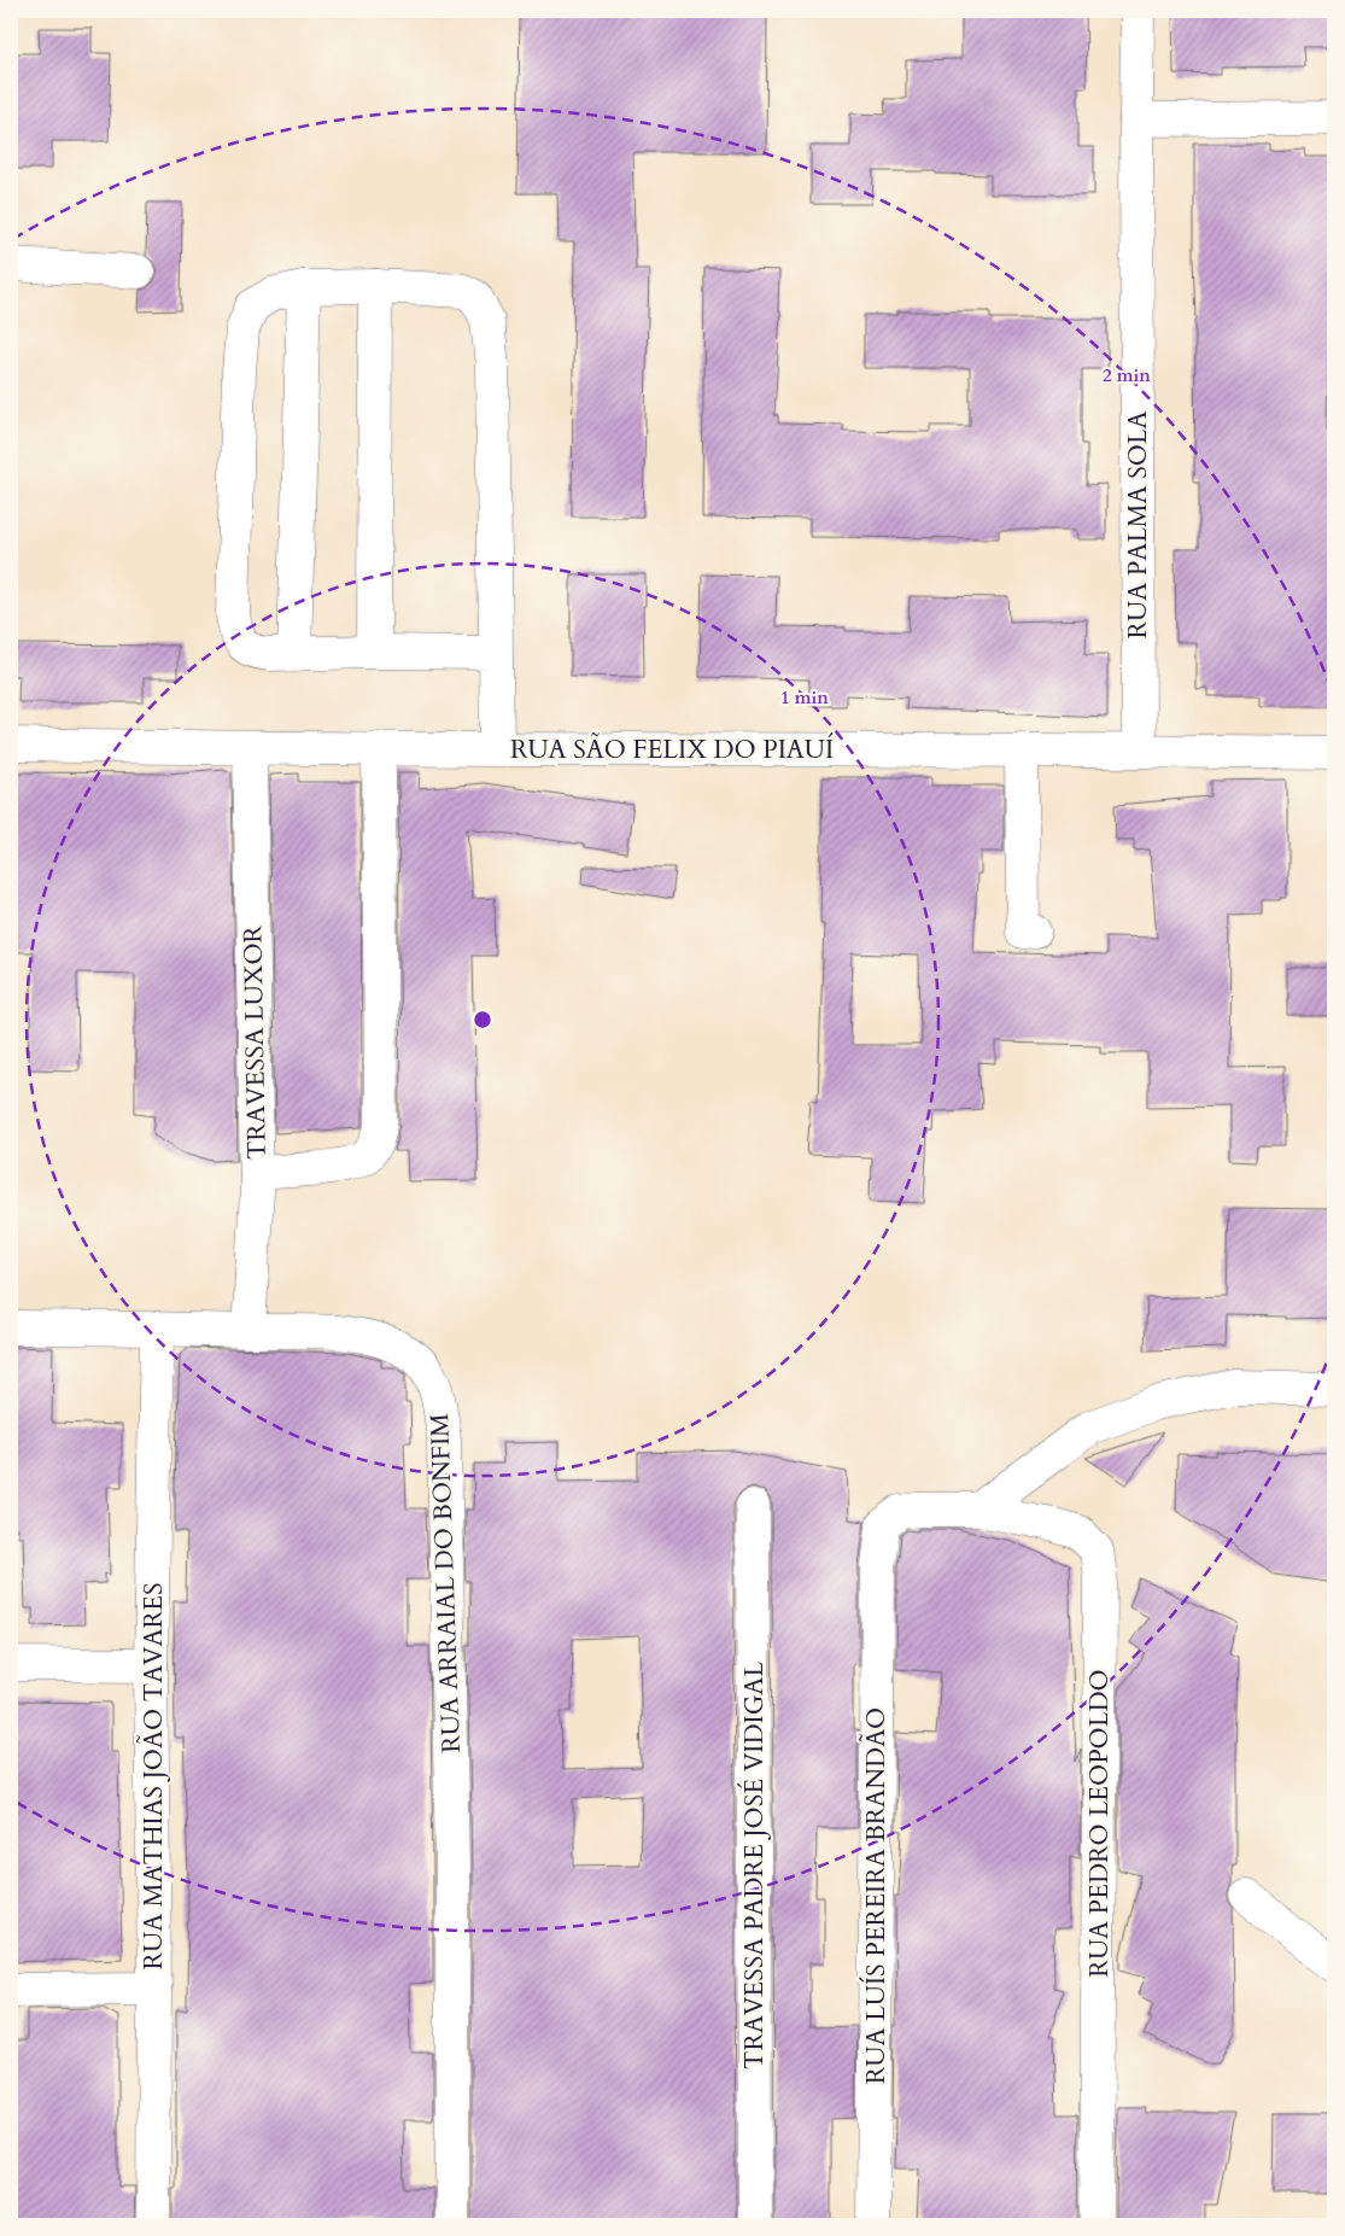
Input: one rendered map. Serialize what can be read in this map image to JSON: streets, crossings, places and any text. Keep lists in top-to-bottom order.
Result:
{
  "streets": {
    "street": [
      "RUA PALMA SOLA",
      "RUA SÃO FELIX DO PIAUÍ",
      "TRAVESSA LUXOR",
      "RUA ARRAIAL DO BONFIM",
      "RUA MATHIAS JOÃO TAVARES",
      "RUA PEDRO LEOPOLDO",
      "TRAVESSA PADRE JOSÉ VIDIGAL",
      "RUA LUÍS PEREIRA BRANDÃO"
    ]
  },
  "crossings": [
    ["RUA PALMA SOLA", "RUA SÃO FELIX DO PIAUÍ"],
    ["RUA SÃO FELIX DO PIAUÍ", "TRAVESSA LUXOR"],
    ["RUA ARRAIAL DO BONFIM", "RUA MATHIAS JOÃO TAVARES"],
    ["RUA PEDRO LEOPOLDO", "RUA LUÍS PEREIRA BRANDÃO"]
  ],
  "rings": ["2 min", "1 min"]
}
